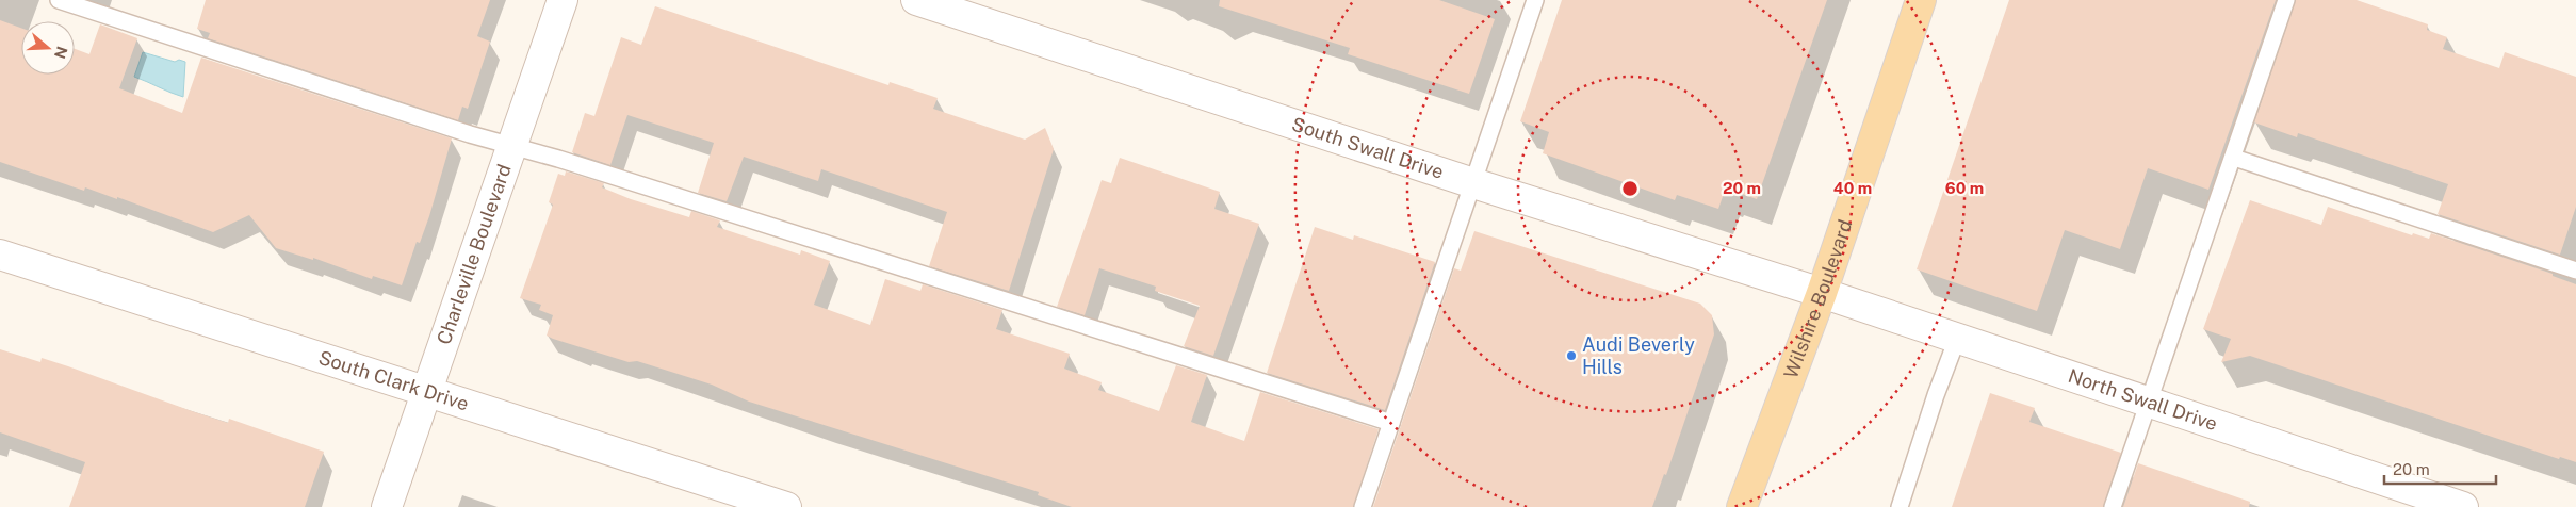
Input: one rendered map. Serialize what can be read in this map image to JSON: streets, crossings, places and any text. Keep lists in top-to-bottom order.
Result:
{
  "streets": {
    "main road": ["Wilshire Boulevard"],
    "street": [
      "South Swall Drive",
      "Charleville Boulevard",
      "South Clark Drive",
      "North Swall Drive"
    ]
  },
  "crossings": [
    ["South Swall Drive", "Wilshire Boulevard"],
    ["South Swall Drive", "North Swall Drive"],
    ["Charleville Boulevard", "South Clark Drive"],
    ["Wilshire Boulevard", "North Swall Drive"]
  ],
  "places": ["Audi Beverly Hills"],
  "scale_bar": "20 m",
  "north": "right",
  "rings": ["20 m", "40 m", "60 m"]
}
